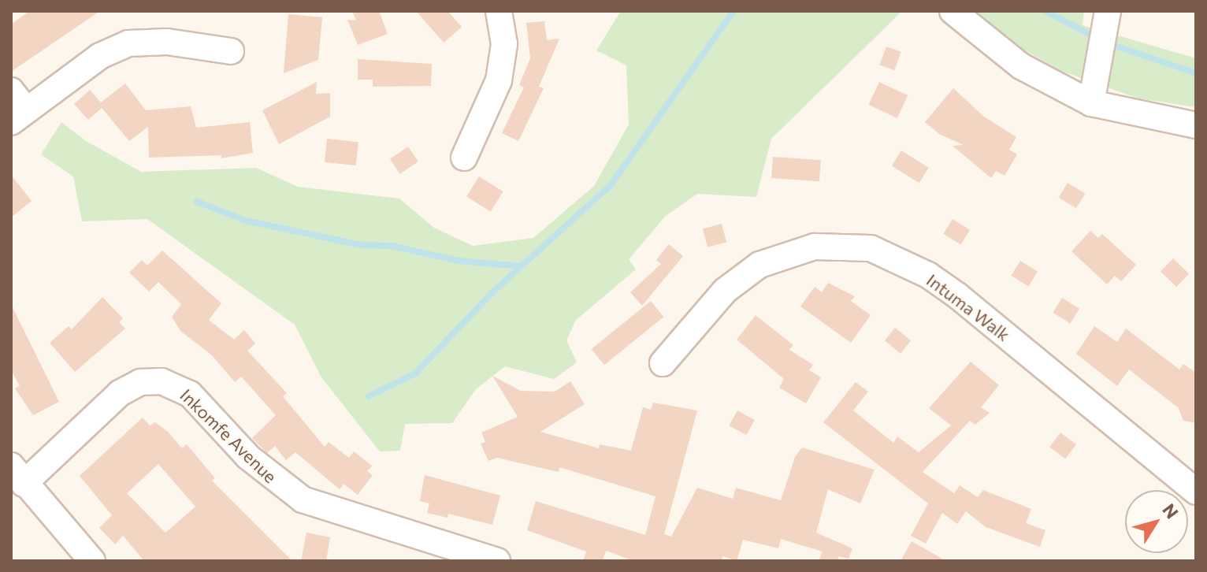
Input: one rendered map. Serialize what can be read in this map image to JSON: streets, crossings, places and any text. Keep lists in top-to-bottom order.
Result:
{
  "streets": {
    "street": ["Intuma Walk", "Inkomfe Avenue"]
  },
  "north": "top right"
}
